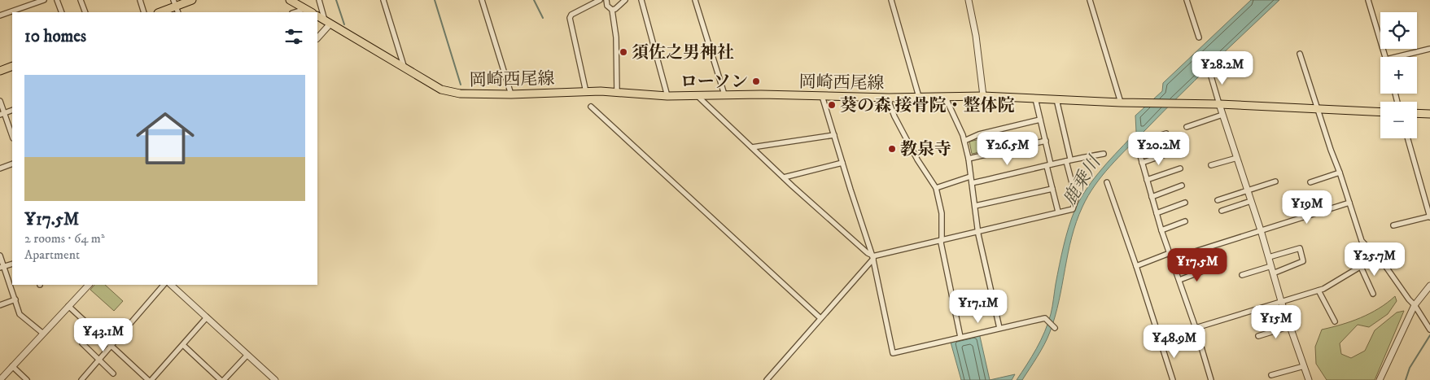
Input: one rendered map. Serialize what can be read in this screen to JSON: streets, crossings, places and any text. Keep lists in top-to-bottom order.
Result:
{
  "streets": {
    "main road": ["岡崎西尾線"]
  },
  "water": ["鹿乗川"],
  "places": [
    "須佐之男神社",
    "ローソン",
    "葵の森 接骨院・整体院",
    "教泉寺"
  ],
  "page": {
    "map_buttons": ["+", "−"],
    "heading": "10 homes",
    "price": [
      "¥28.2M",
      "¥26.5M",
      "¥20.2M",
      "¥19M",
      "¥25.7M",
      "¥17.5M",
      "¥17.1M",
      "¥15M",
      "¥43.1M",
      "¥48.9M"
    ],
    "list": [
      {
        "name": "¥17.5M",
        "note": "2 rooms · 64 m² · Apartment"
      }
    ]
  }
}
